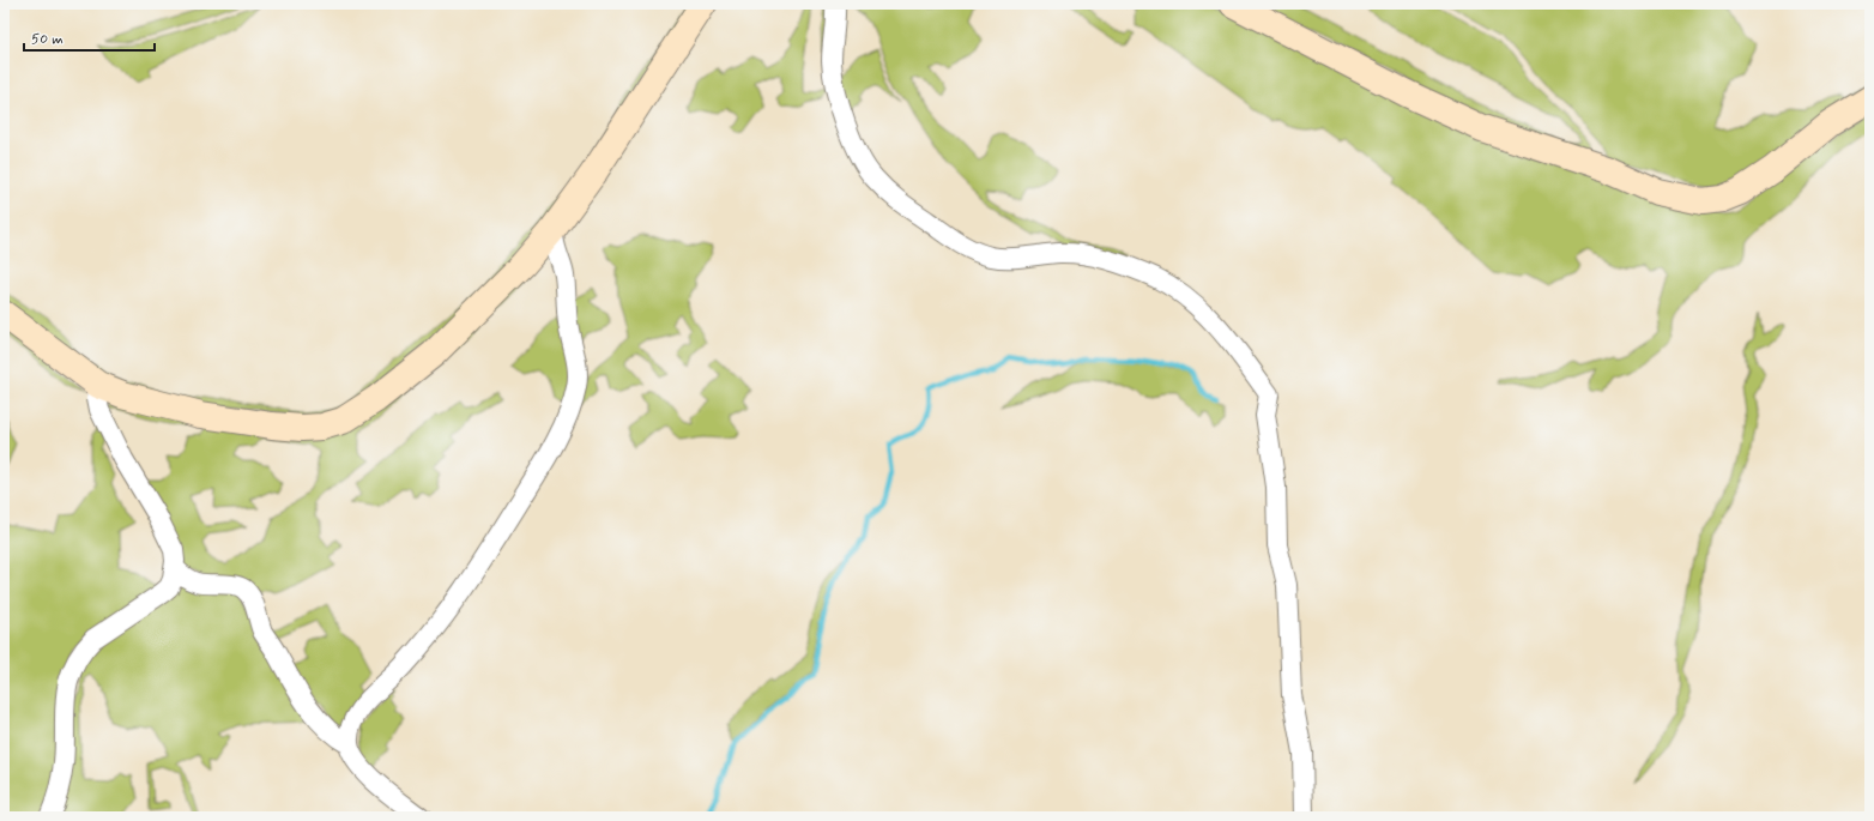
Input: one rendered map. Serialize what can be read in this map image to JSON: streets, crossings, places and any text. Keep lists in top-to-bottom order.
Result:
{
  "scale_bar": "50 m"
}
